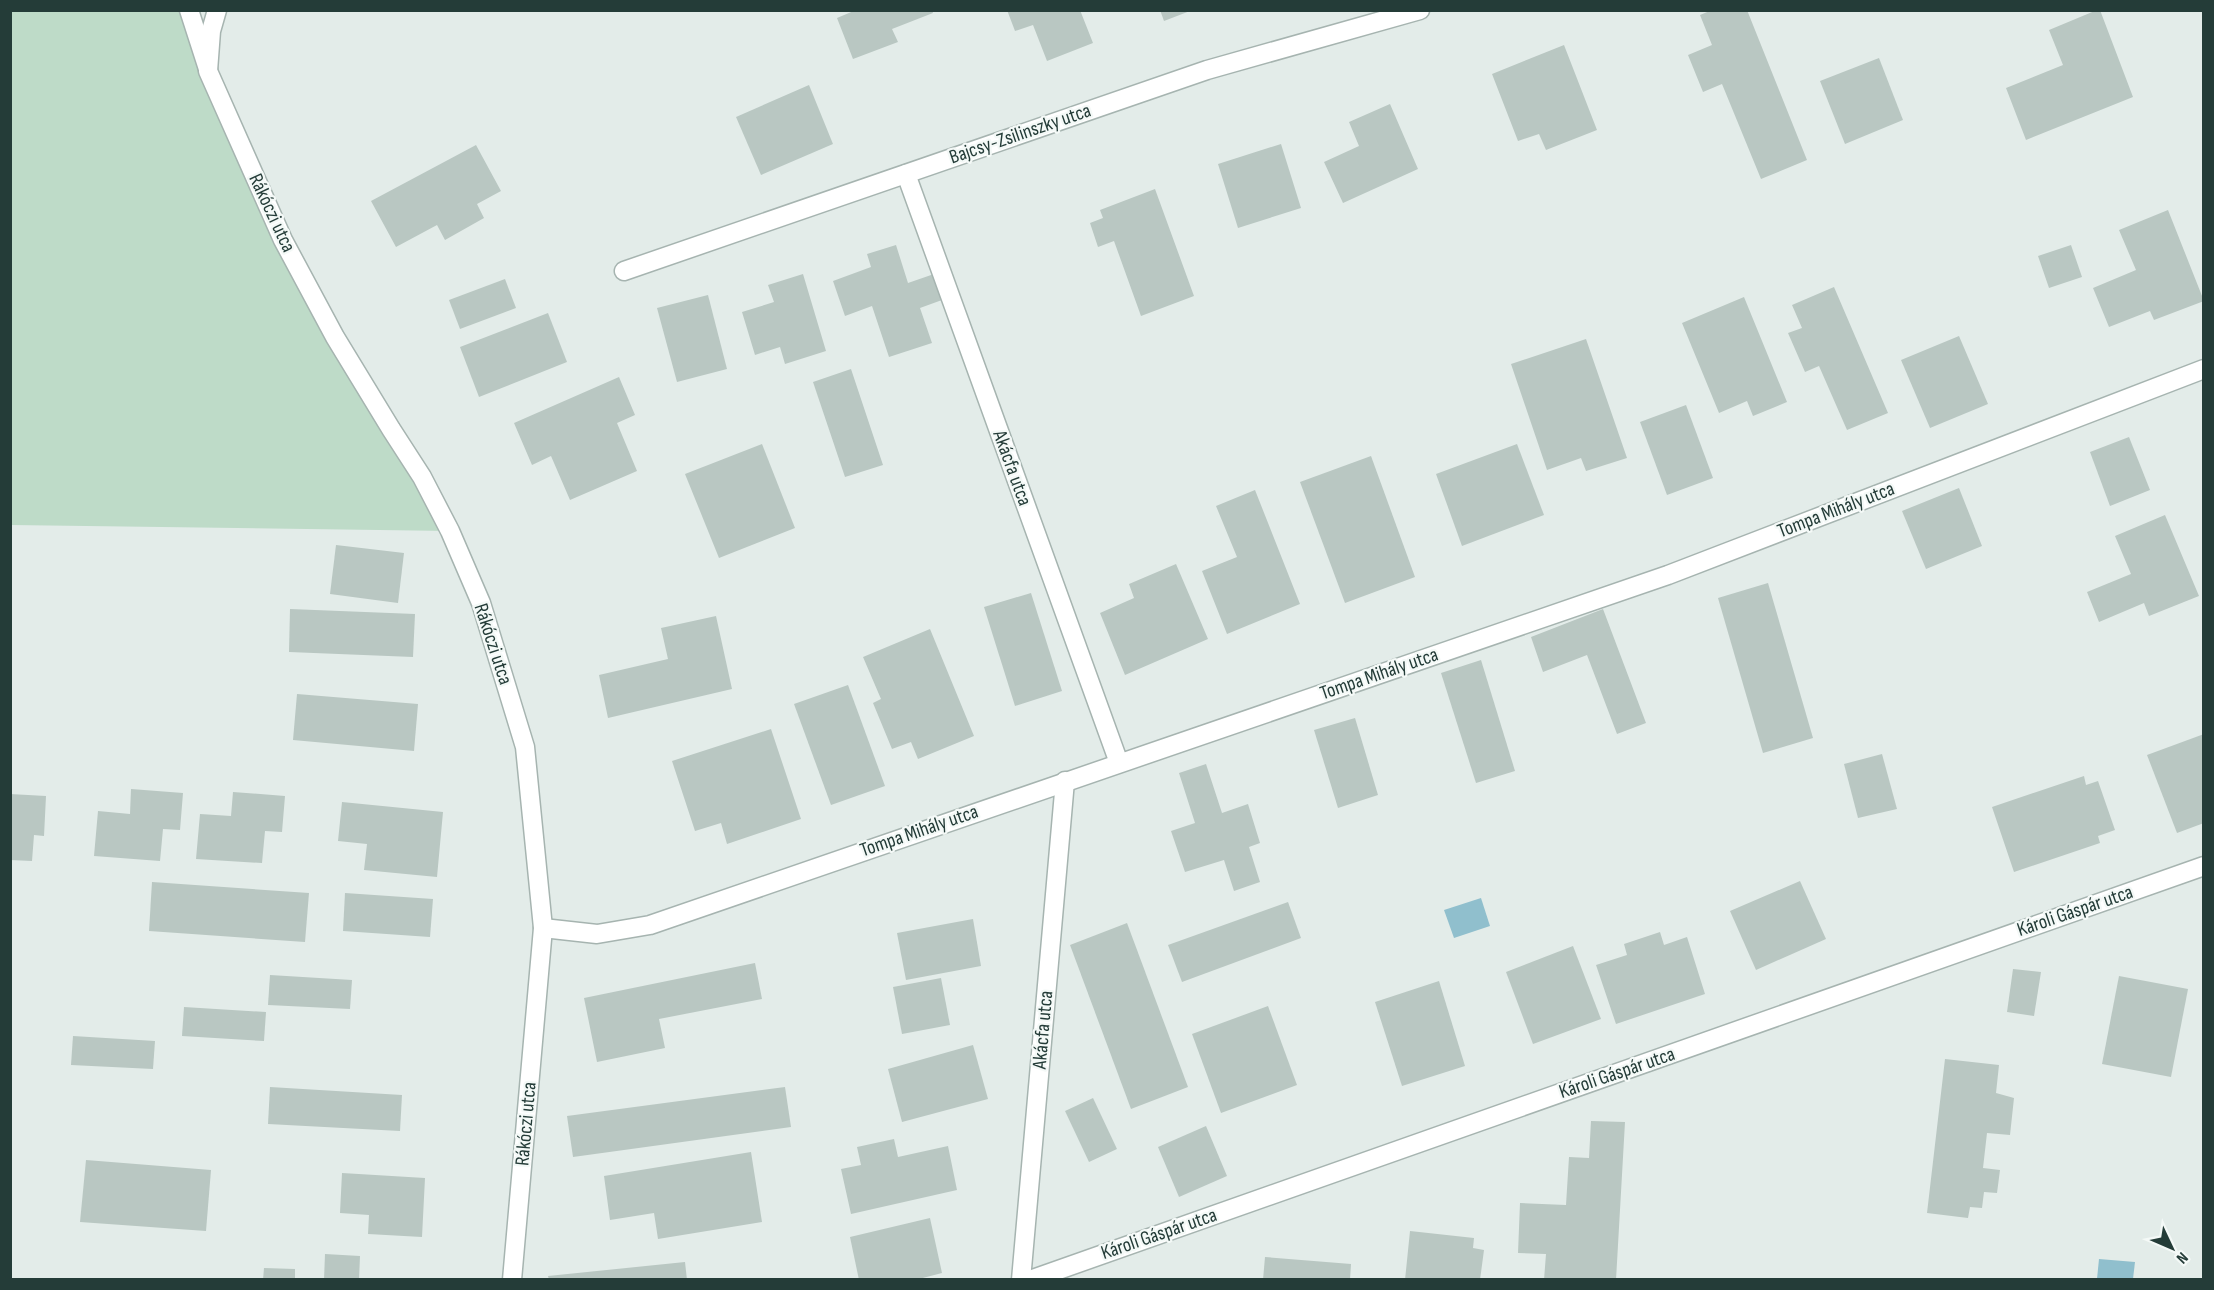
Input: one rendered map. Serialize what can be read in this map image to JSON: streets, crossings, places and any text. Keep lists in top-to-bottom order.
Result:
{
  "streets": {
    "street": [
      "Bajcsy-Zsilinszky utca",
      "Rákóczi utca",
      "Akácfa utca",
      "Tompa Mihály utca",
      "Károli Gáspár utca"
    ]
  },
  "crossings": [
    ["Bajcsy-Zsilinszky utca", "Akácfa utca"],
    ["Rákóczi utca", "Tompa Mihály utca"],
    ["Akácfa utca", "Tompa Mihály utca"]
  ],
  "north": "bottom right"
}
